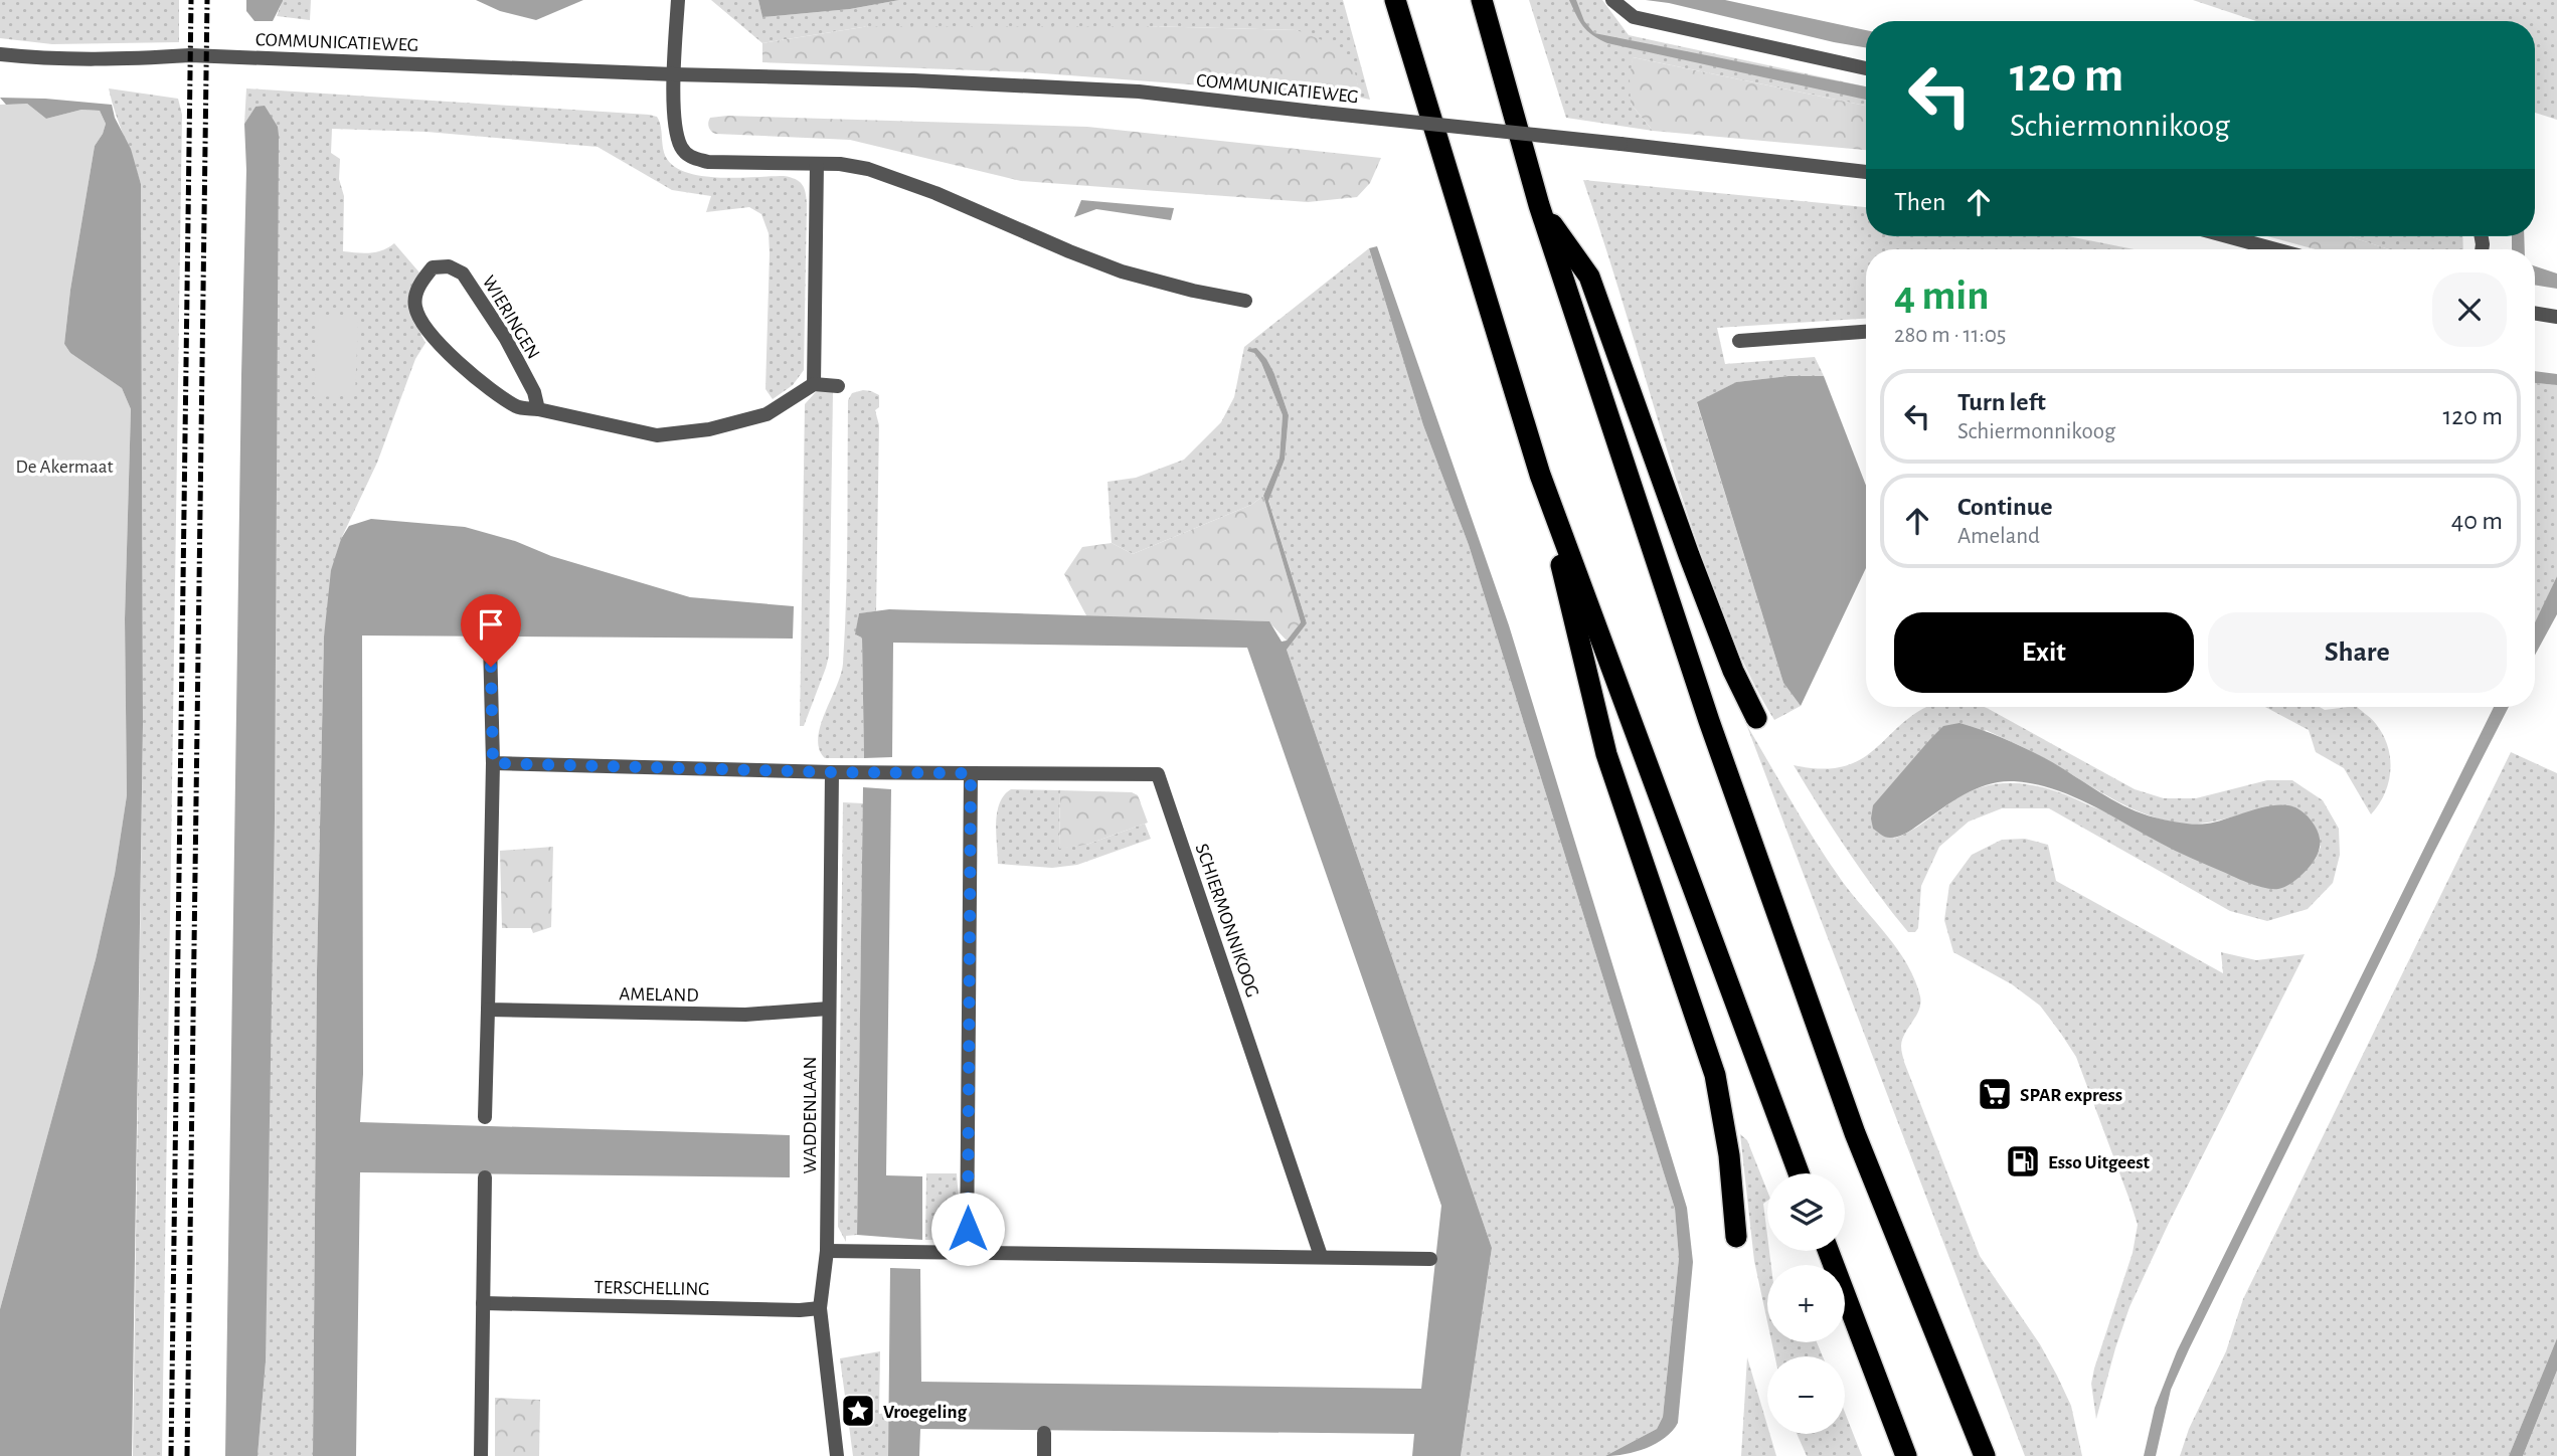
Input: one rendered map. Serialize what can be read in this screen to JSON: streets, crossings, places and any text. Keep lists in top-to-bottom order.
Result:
{
  "streets": {
    "street": [
      "COMMUNICATIEWEG",
      "WIERINGEN",
      "SCHIERMONNIKOOG",
      "AMELAND",
      "WADDENLAAN",
      "TERSCHELLING"
    ]
  },
  "crossings": [
    ["SCHIERMONNIKOOG", "WADDENLAAN"],
    ["AMELAND", "WADDENLAAN"],
    ["WADDENLAAN", "TERSCHELLING"]
  ],
  "parks": ["De Akermaat"],
  "places": {
    "supermarket": ["SPAR express"],
    "fuel station": ["Esso Uitgeest"],
    "place": ["Vroegeling"]
  },
  "page": {
    "turn": ["120 m", "Schiermonnikoog"],
    "then": "Then",
    "heading": ["4 min", "280 m · 11:05"],
    "list": [
      {
        "name": "Turn left",
        "note": "Schiermonnikoog",
        "value": "120 m"
      },
      {
        "name": "Continue",
        "note": "Ameland",
        "value": "40 m"
      }
    ],
    "buttons": ["Exit", "Share"],
    "map_buttons": ["+", "−"]
  }
}
